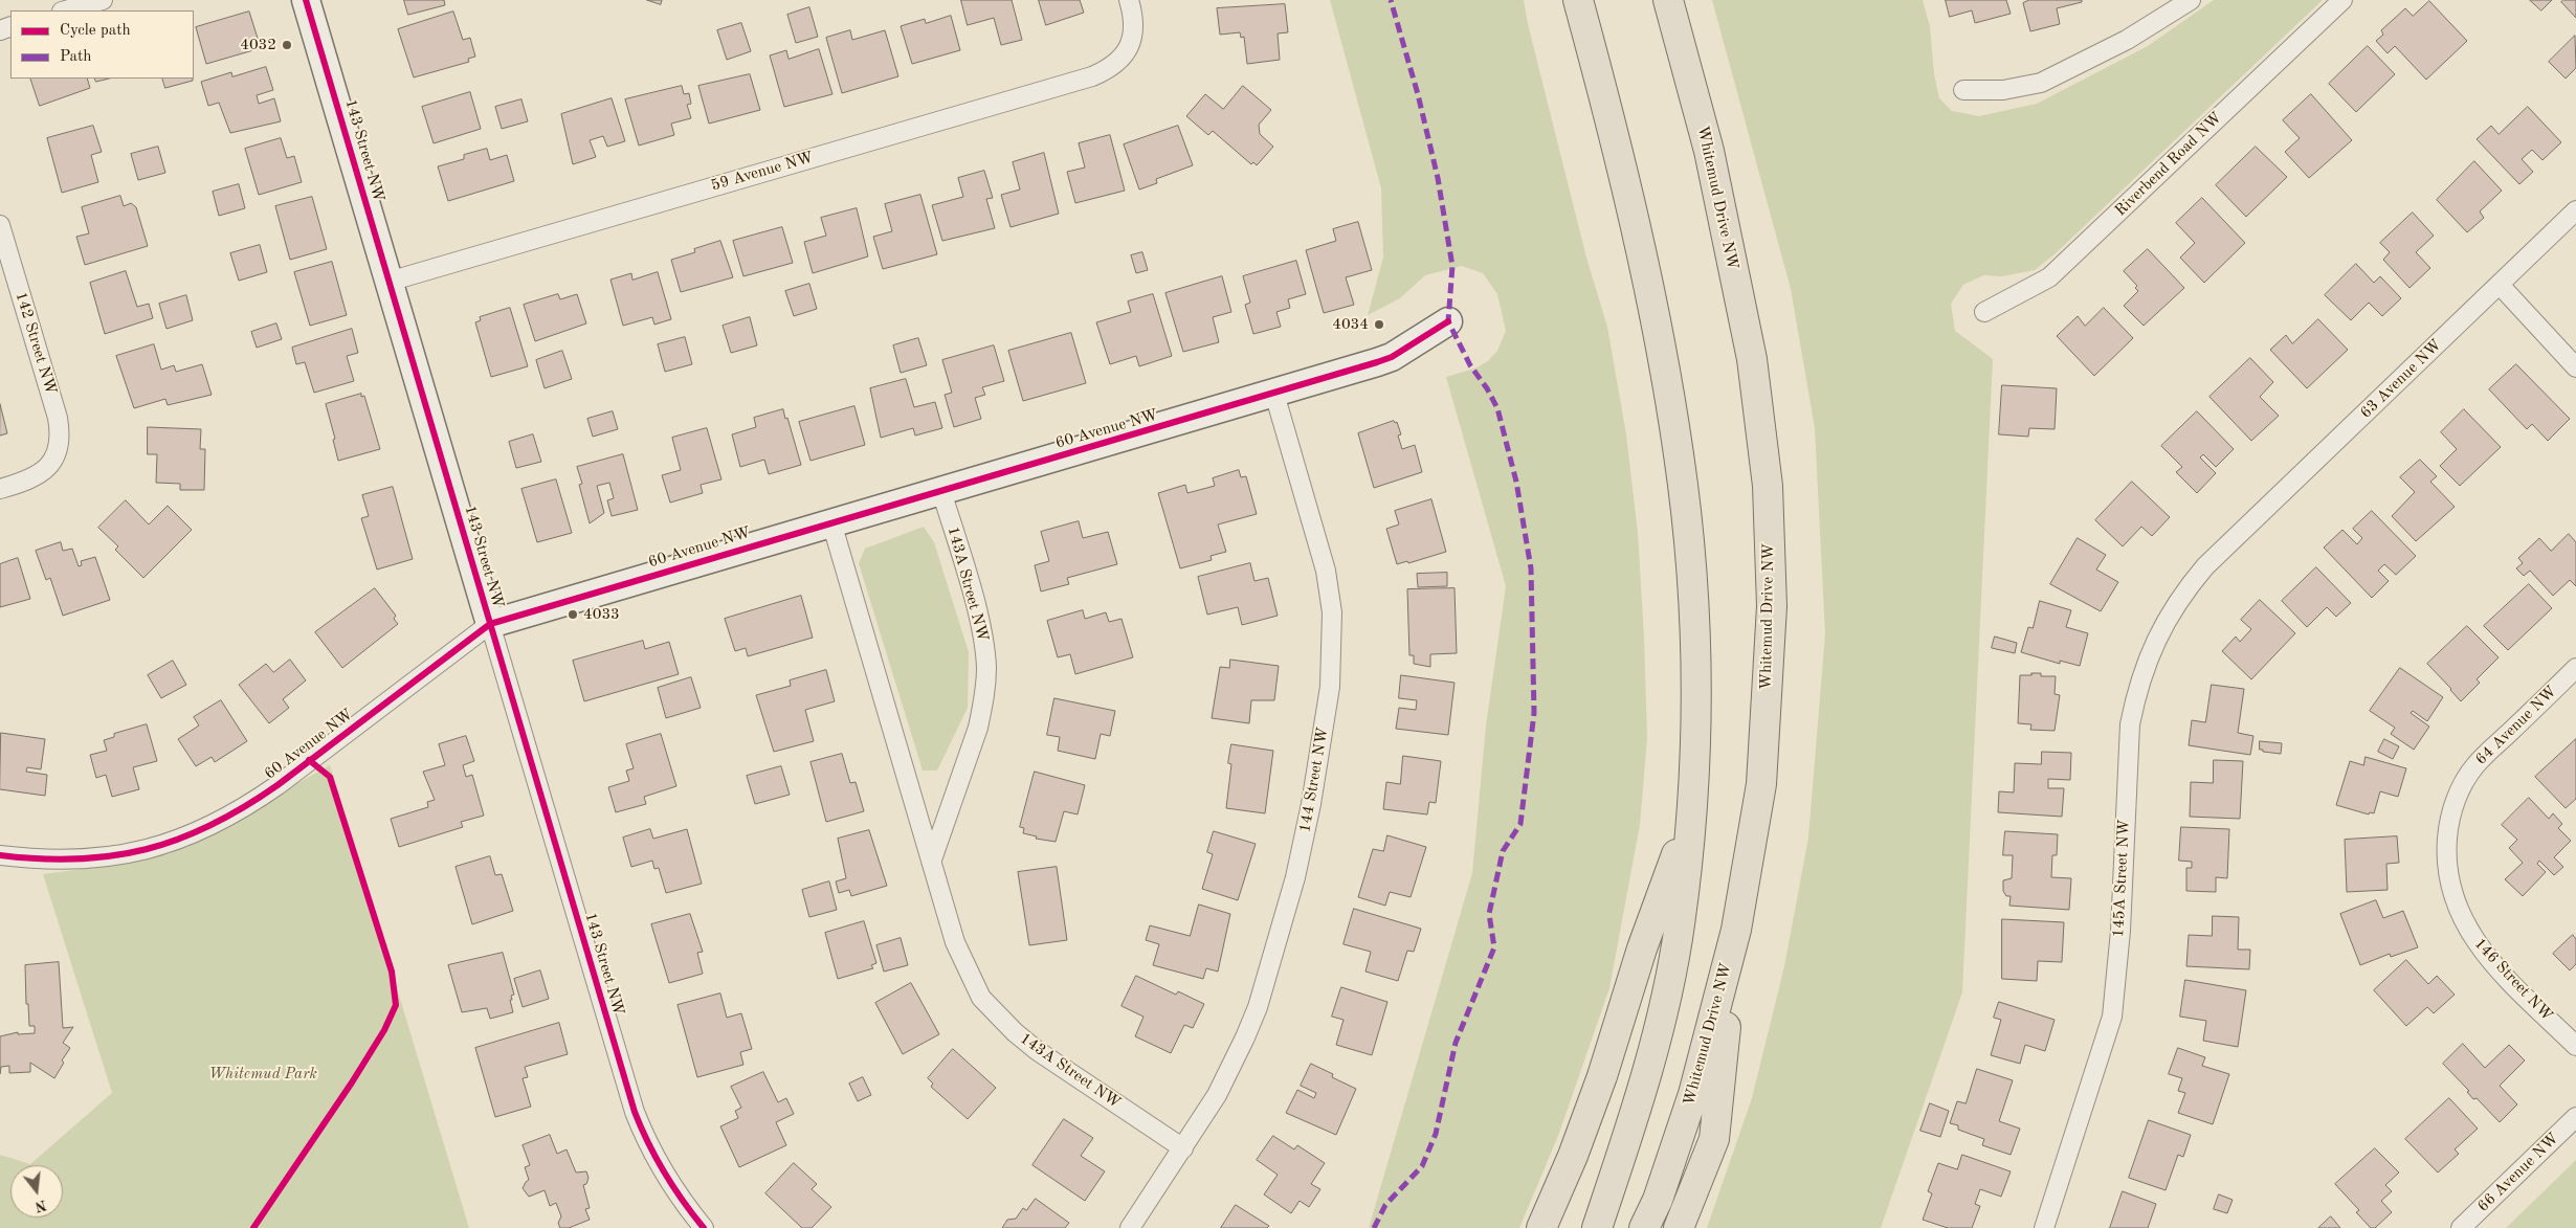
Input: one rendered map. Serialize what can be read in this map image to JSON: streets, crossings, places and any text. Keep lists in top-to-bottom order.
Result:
{
  "streets": {
    "highway": ["Whitemud Drive NW"],
    "street": [
      "143 Street NW",
      "Riverbend Road NW",
      "59 Avenue NW",
      "142 Street NW",
      "63 Avenue NW",
      "60 Avenue NW",
      "143A Street NW",
      "64 Avenue NW",
      "144 Street NW",
      "145A Street NW",
      "146 Street NW",
      "66 Avenue NW"
    ]
  },
  "crossings": [
    ["143 Street NW", "59 Avenue NW"],
    ["143 Street NW", "60 Avenue NW"],
    ["63 Avenue NW", "145A Street NW"],
    ["60 Avenue NW", "143A Street NW"],
    ["60 Avenue NW", "144 Street NW"],
    ["143A Street NW", "144 Street NW"],
    ["64 Avenue NW", "146 Street NW"]
  ],
  "parks": ["Whitemud Park"],
  "places": ["4032", "4034", "4033"],
  "legend": ["Cycle path", "Path"],
  "north": "bottom"
}
